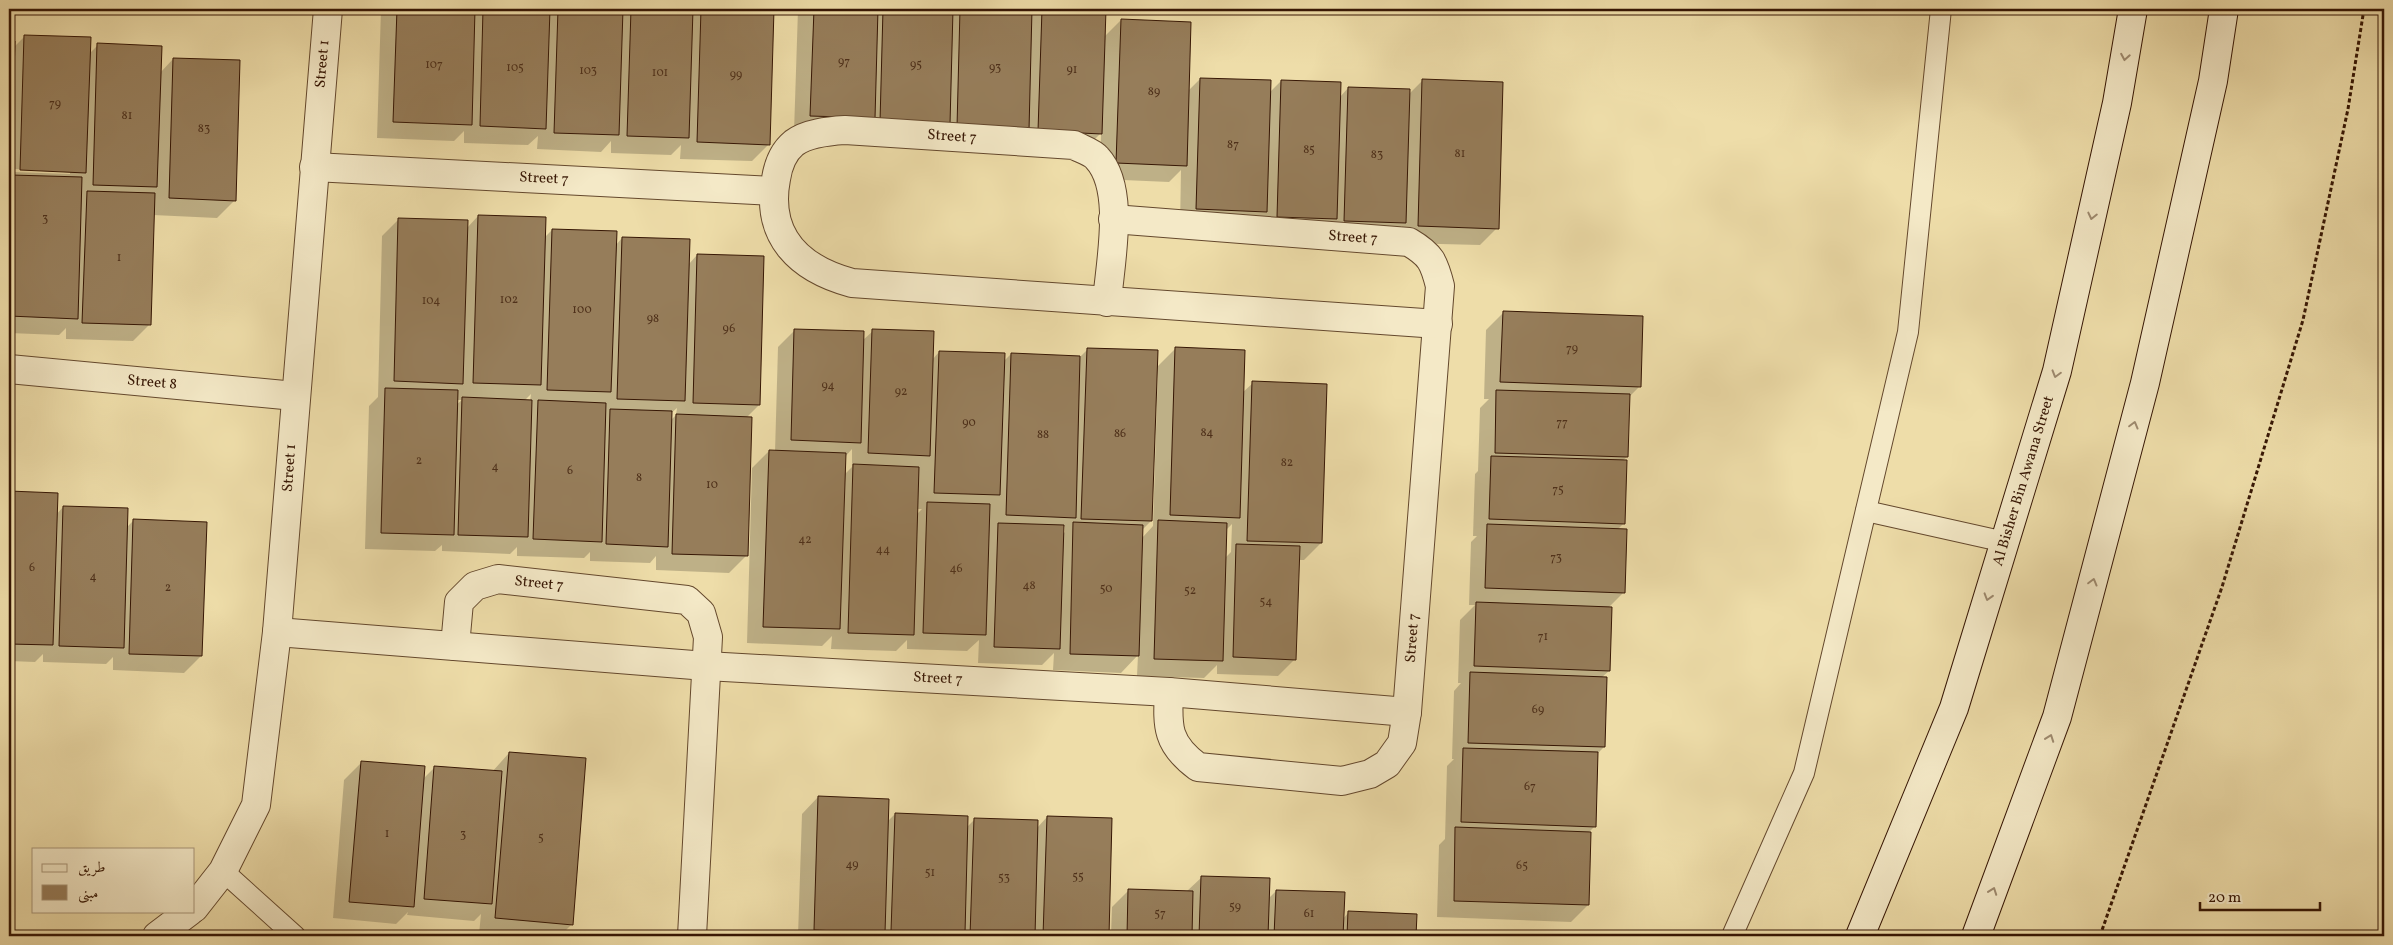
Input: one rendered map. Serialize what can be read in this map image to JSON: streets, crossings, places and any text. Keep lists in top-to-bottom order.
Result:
{
  "streets": {
    "street": [
      "Street 1",
      "Street 7",
      "Street 8",
      "Al Bisher Bin Awana Street"
    ]
  },
  "crossings": [
    ["Street 1", "Street 7"],
    ["Street 1", "Street 8"]
  ],
  "house_numbers": [
    "97",
    "107",
    "95",
    "105",
    "93",
    "91",
    "103",
    "101",
    "99",
    "89",
    "79",
    "81",
    "83",
    "87",
    "85",
    "81",
    "83",
    "3",
    "1",
    "102",
    "104",
    "100",
    "98",
    "96",
    "79",
    "94",
    "92",
    "90",
    "77",
    "84",
    "86",
    "88",
    "2",
    "82",
    "4",
    "6",
    "8",
    "10",
    "75",
    "42",
    "44",
    "73",
    "6",
    "46",
    "4",
    "48",
    "2",
    "50",
    "52",
    "54",
    "71",
    "69",
    "67",
    "1",
    "3",
    "5",
    "49",
    "65",
    "51",
    "55",
    "53",
    "59",
    "57",
    "61"
  ],
  "legend": ["طريق", "مبنى"],
  "scale_bar": "20 m"
}
